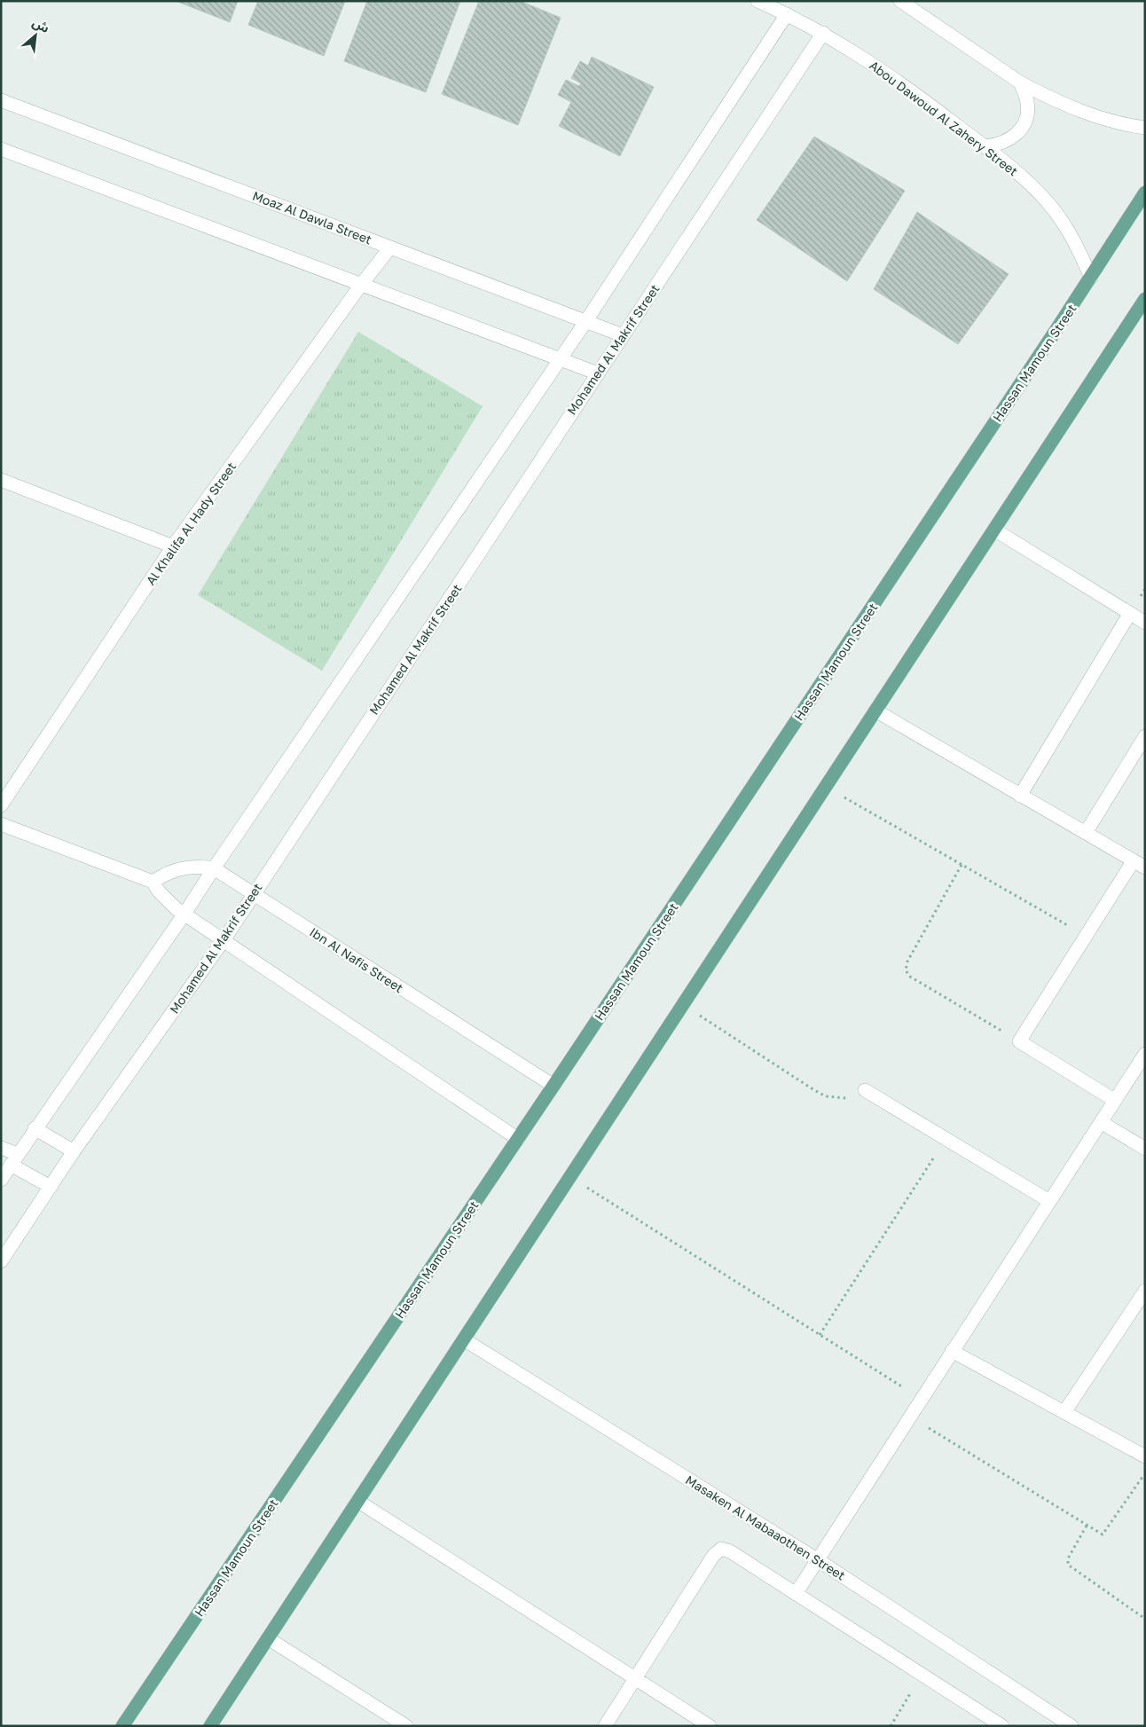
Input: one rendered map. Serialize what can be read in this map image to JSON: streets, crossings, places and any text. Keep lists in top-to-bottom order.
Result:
{
  "streets": {
    "main road": ["Hassan Mamoun Street"],
    "street": [
      "Abou Dawoud Al Zahery Street",
      "Moaz Al Dawla Street",
      "Mohamed Al Makrif Street",
      "Al Khalifa Al Hady Street",
      "Ibn Al Nafis Street",
      "Masaken Al Mabaaothen Street"
    ]
  },
  "crossings": [
    ["Abou Dawoud Al Zahery Street", "Mohamed Al Makrif Street"],
    ["Abou Dawoud Al Zahery Street", "Hassan Mamoun Street"],
    ["Moaz Al Dawla Street", "Mohamed Al Makrif Street"],
    ["Moaz Al Dawla Street", "Al Khalifa Al Hady Street"],
    ["Mohamed Al Makrif Street", "Ibn Al Nafis Street"],
    ["Hassan Mamoun Street", "Ibn Al Nafis Street"]
  ],
  "north": "top right"
}
